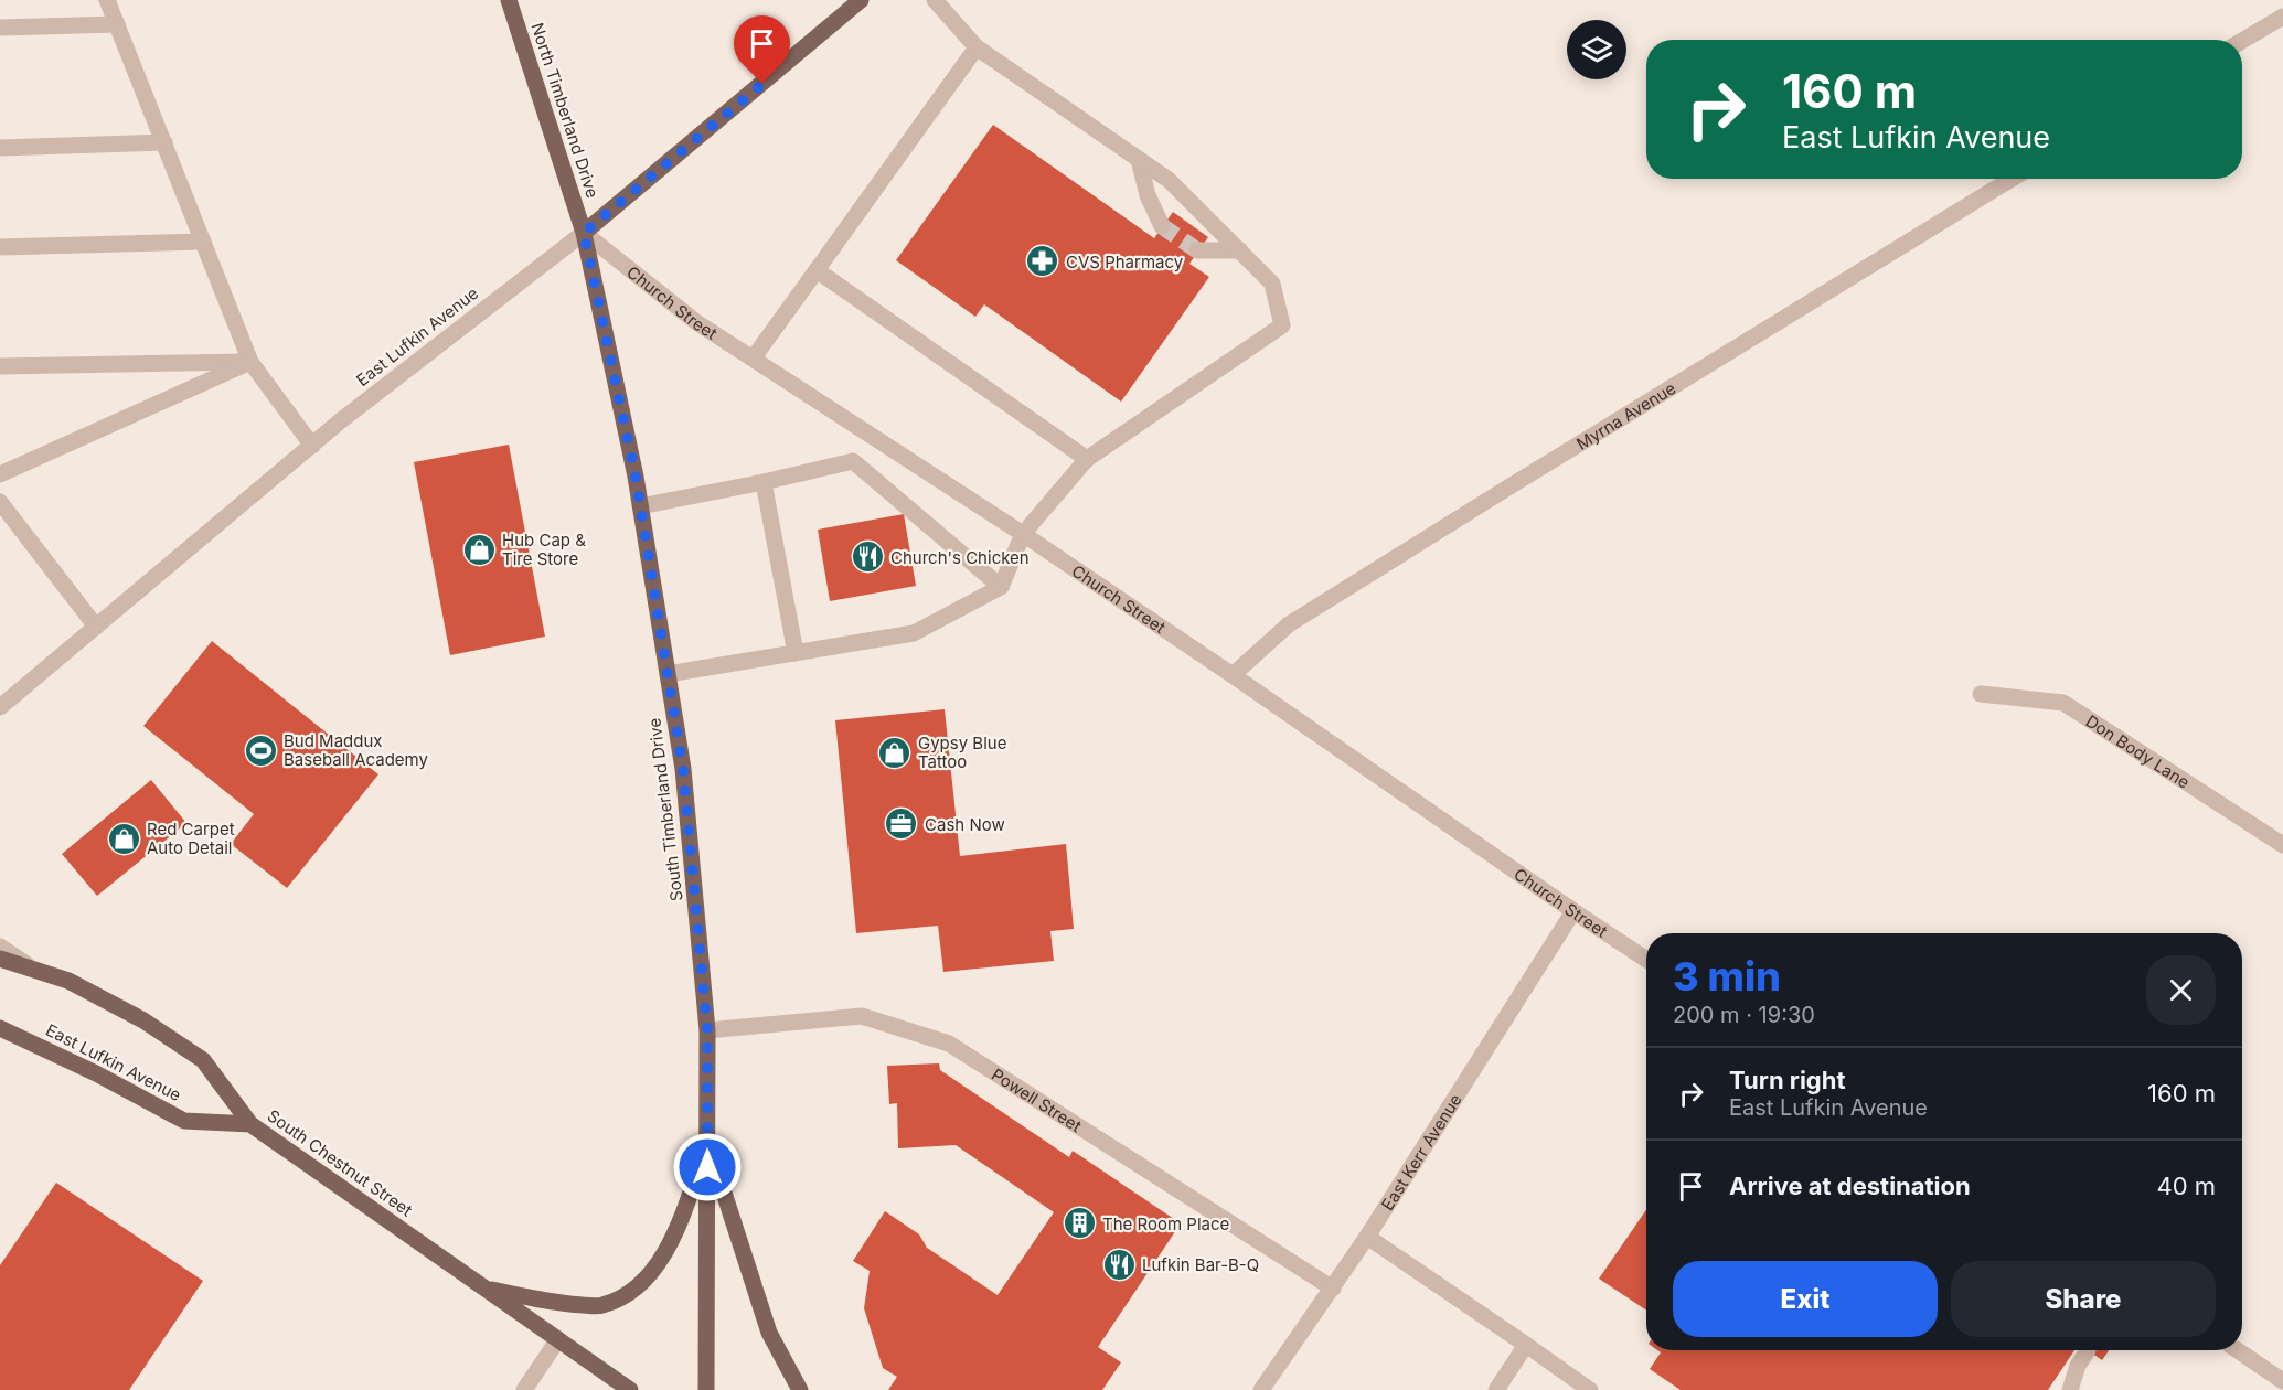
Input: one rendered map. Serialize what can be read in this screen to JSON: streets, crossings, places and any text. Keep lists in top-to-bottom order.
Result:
{
  "streets": {
    "main road": [
      "North Timberland Drive",
      "East Lufkin Avenue",
      "South Timberland Drive",
      "South Chestnut Street"
    ],
    "street": [
      "Church Street",
      "Myrna Avenue",
      "Don Body Lane",
      "Powell Street",
      "East Kerr Avenue"
    ]
  },
  "crossings": [
    ["North Timberland Drive", "Church Street"],
    ["North Timberland Drive", "East Lufkin Avenue"],
    ["North Timberland Drive", "South Timberland Drive"],
    ["Church Street", "East Lufkin Avenue"],
    ["Church Street", "Myrna Avenue"],
    ["Church Street", "South Timberland Drive"],
    ["Church Street", "East Kerr Avenue"],
    ["East Lufkin Avenue", "South Timberland Drive"],
    ["East Lufkin Avenue", "South Chestnut Street"],
    ["South Timberland Drive", "Powell Street"],
    ["Powell Street", "East Kerr Avenue"]
  ],
  "places": {
    "pharmacy": ["CVS Pharmacy"],
    "shop": ["Hub Cap & Tire Store", "Gypsy Blue Tattoo", "Red Carpet Auto Detail"],
    "restaurant": ["Church's Chicken", "Lufkin Bar-B-Q"],
    "sports": ["Bud Maddux Baseball Academy"],
    "office": ["Cash Now"],
    "building": ["The Room Place"]
  },
  "page": {
    "turn": ["160 m", "East Lufkin Avenue"],
    "heading": ["3 min", "200 m · 19:30"],
    "list": [
      {
        "name": "Turn right",
        "note": "East Lufkin Avenue",
        "value": "160 m"
      },
      {
        "name": "Arrive at destination",
        "value": "40 m"
      }
    ],
    "buttons": ["Exit", "Share"]
  }
}
